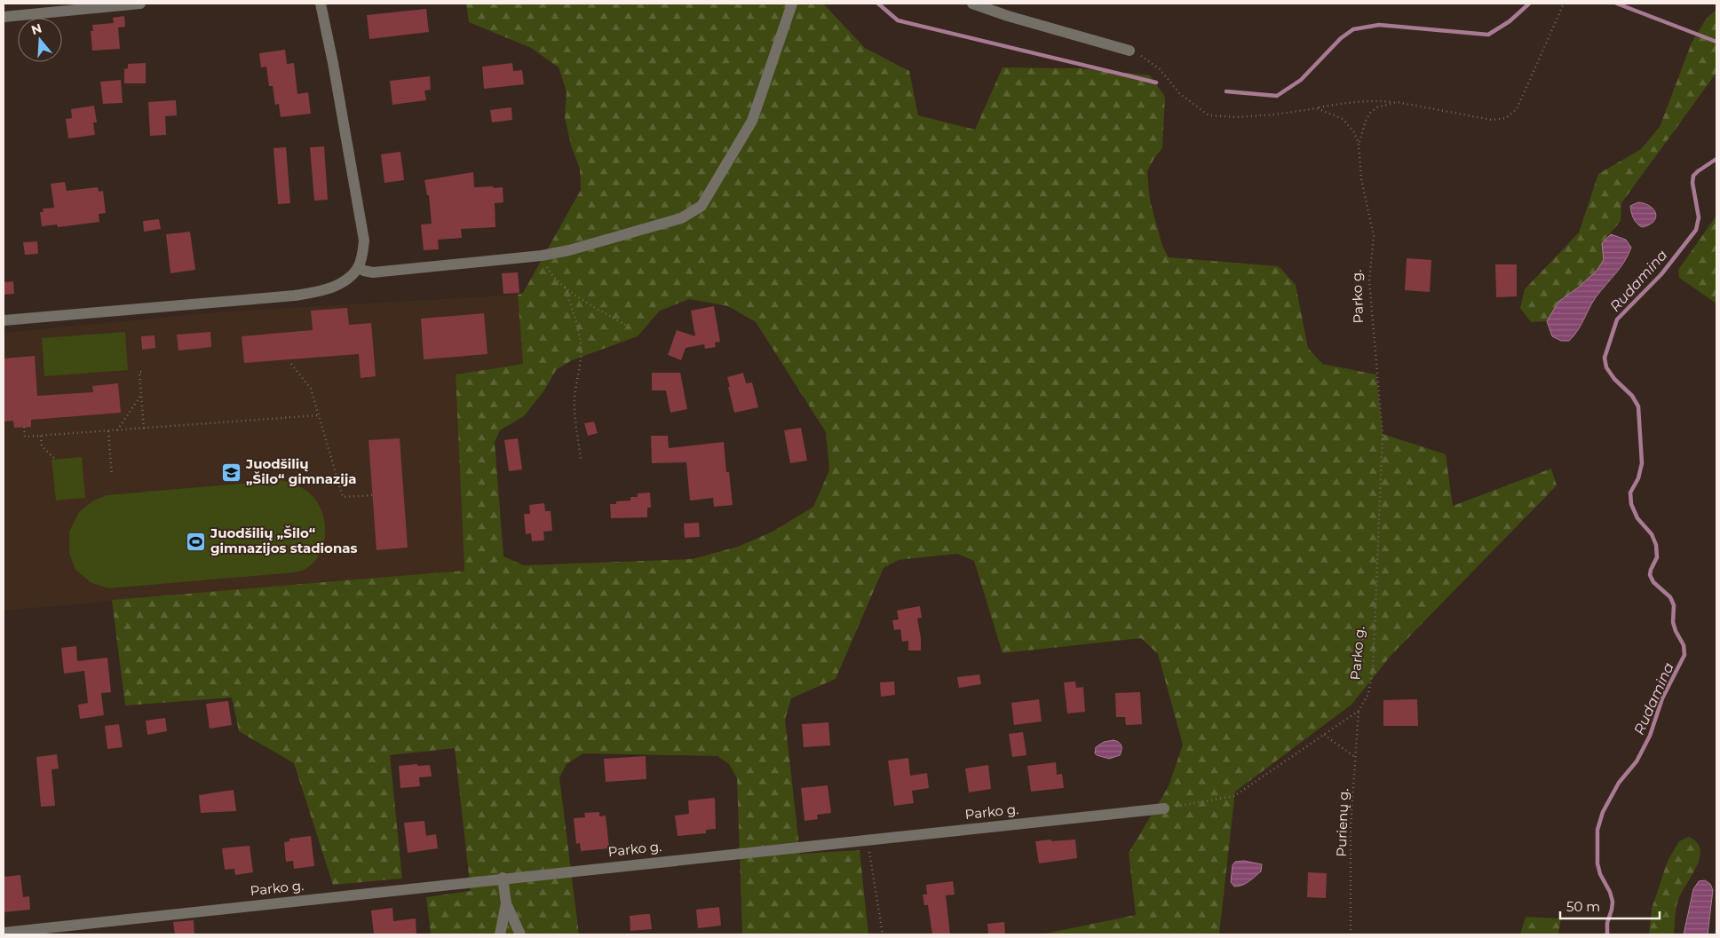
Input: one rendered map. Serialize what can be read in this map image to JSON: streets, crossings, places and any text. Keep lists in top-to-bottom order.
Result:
{
  "streets": {
    "street": ["Parko g."],
    "path": ["Purienų g."]
  },
  "crossings": [
    ["Parko g.", "Purienų g."]
  ],
  "water": ["Rudamina"],
  "places": {
    "school or university": ["Juodšilių „Šilo“ gimnazija"],
    "sports": ["Juodšilių „Šilo“ gimnazijos stadionas"]
  },
  "scale_bar": "50 m",
  "north": "top"
}
